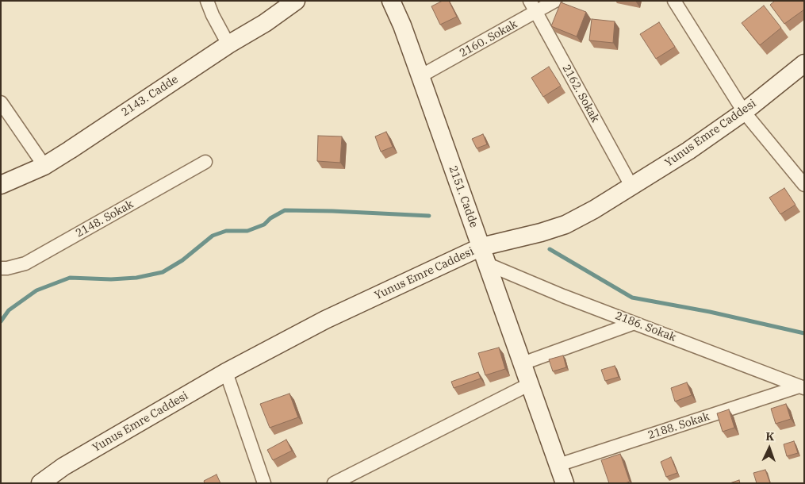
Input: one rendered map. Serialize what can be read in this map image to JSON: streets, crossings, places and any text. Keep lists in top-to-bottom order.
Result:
{
  "streets": {
    "street": [
      "2160. Sokak",
      "2162. Sokak",
      "2143. Cadde",
      "Yunus Emre Caddesi",
      "2151. Cadde",
      "2148. Sokak",
      "2186. Sokak",
      "2188. Sokak"
    ]
  },
  "crossings": [
    ["2160. Sokak", "2162. Sokak"],
    ["2160. Sokak", "2151. Cadde"],
    ["2162. Sokak", "Yunus Emre Caddesi"],
    ["Yunus Emre Caddesi", "2151. Cadde"],
    ["2151. Cadde", "2186. Sokak"],
    ["2151. Cadde", "2188. Sokak"],
    ["2186. Sokak", "2188. Sokak"]
  ],
  "north": "top"
}
